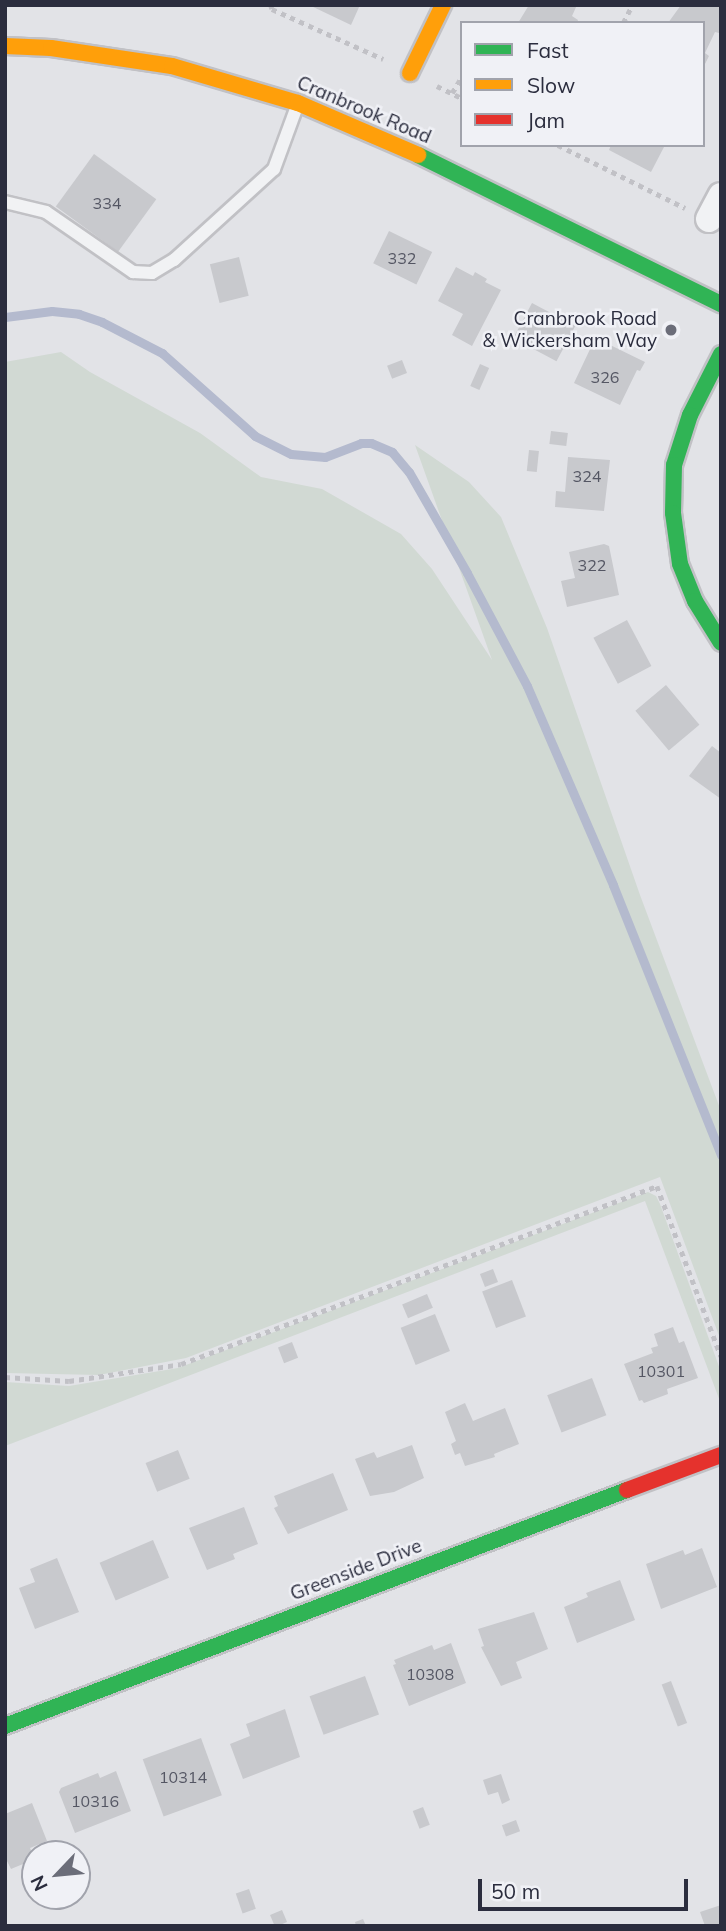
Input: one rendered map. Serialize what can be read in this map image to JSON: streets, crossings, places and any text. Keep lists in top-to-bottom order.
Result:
{
  "streets": {
    "street": ["Cranbrook Road", "Greenside Drive"]
  },
  "places": ["Cranbrook Road & Wickersham Way"],
  "house_numbers": [
    "334",
    "332",
    "326",
    "324",
    "322",
    "10301",
    "10308",
    "10314",
    "10316"
  ],
  "legend": ["Fast", "Slow", "Jam"],
  "scale_bar": "50 m",
  "north": "bottom left"
}
